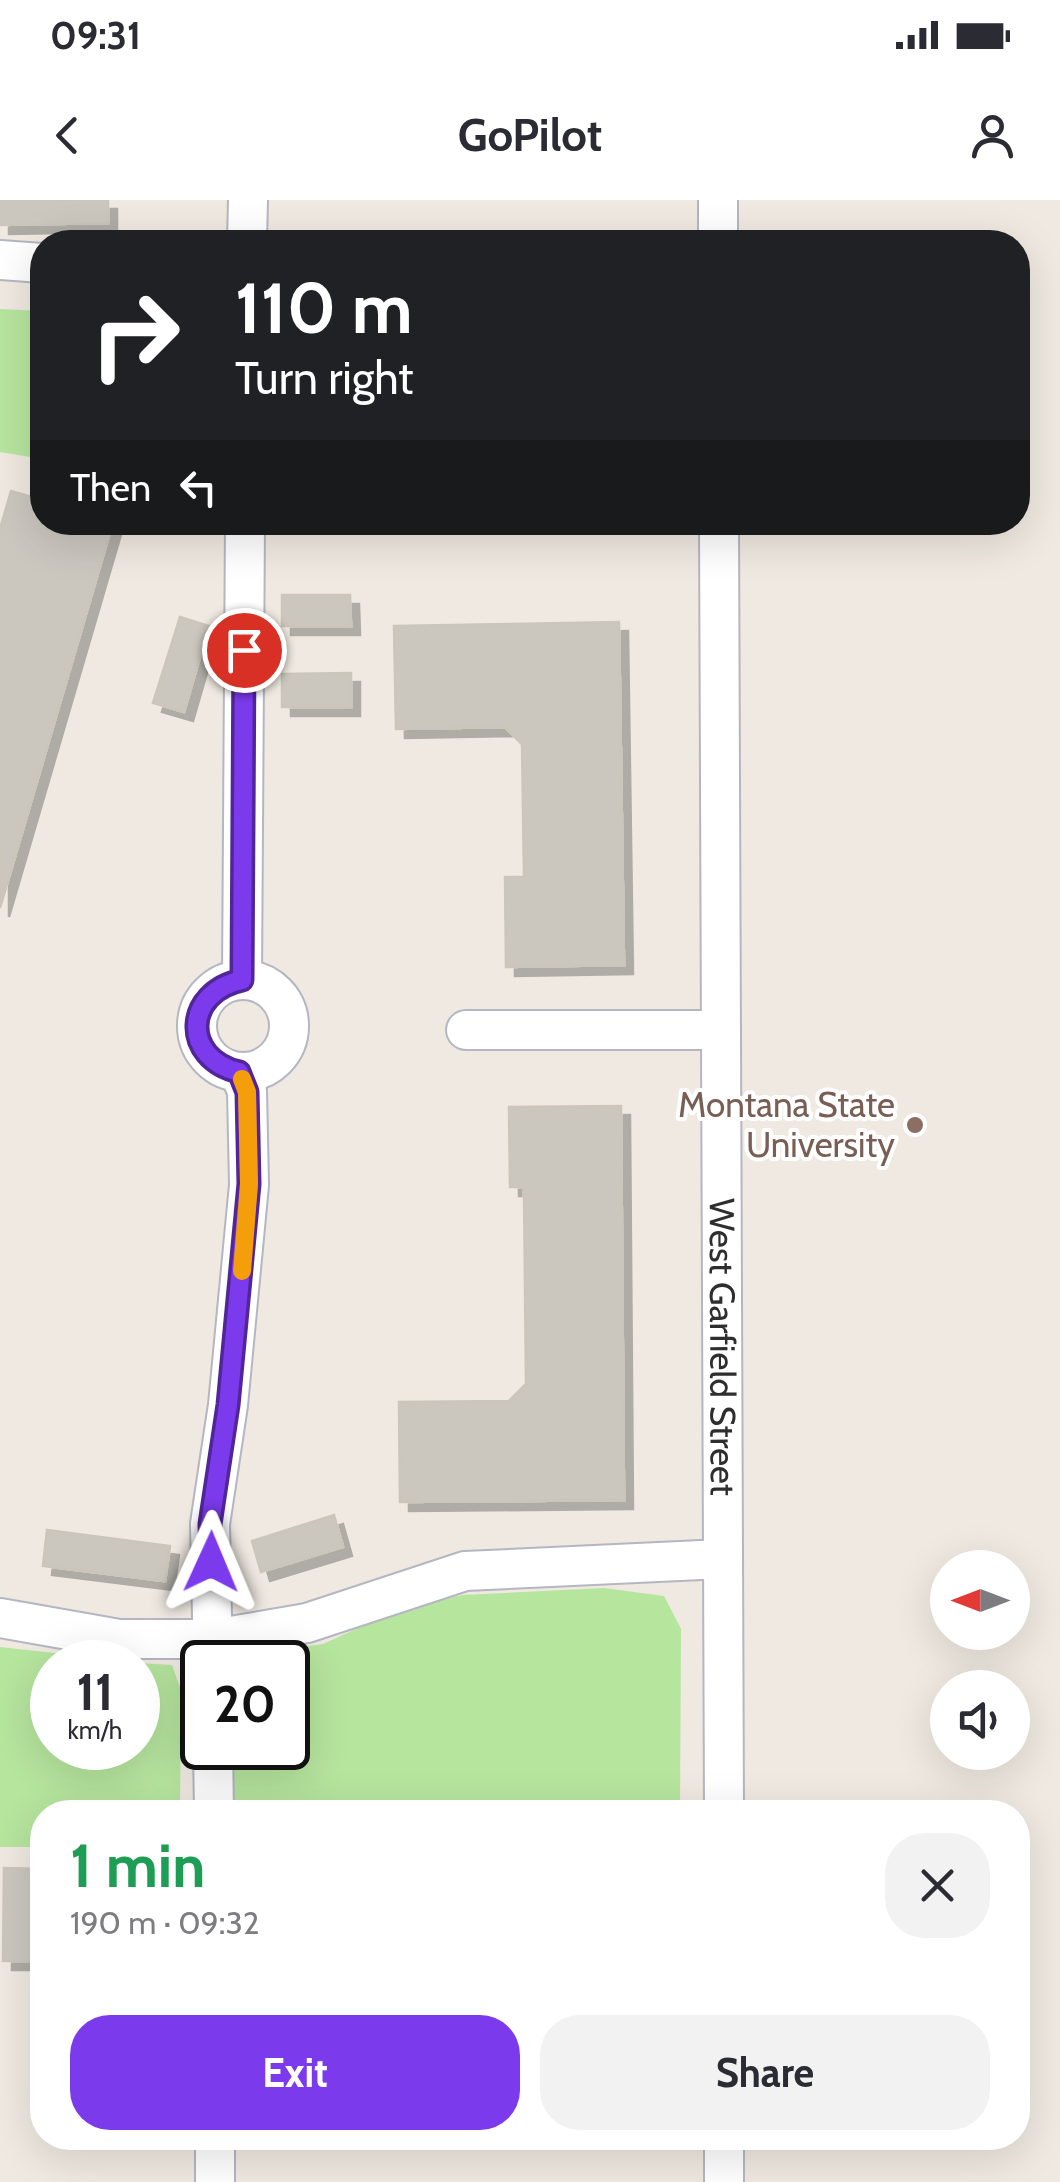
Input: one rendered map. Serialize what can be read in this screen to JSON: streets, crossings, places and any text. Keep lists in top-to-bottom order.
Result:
{
  "streets": {
    "street": ["West Garfield Street"]
  },
  "places": ["Montana State University"],
  "north": "left",
  "page": {
    "status": "09:31",
    "header": "GoPilot",
    "turn": ["110 m", "Turn right"],
    "then": "Then",
    "speed": "11 km/h",
    "limit": "20",
    "heading": ["1 min", "190 m · 09:32"],
    "buttons": ["Exit", "Share"]
  }
}
